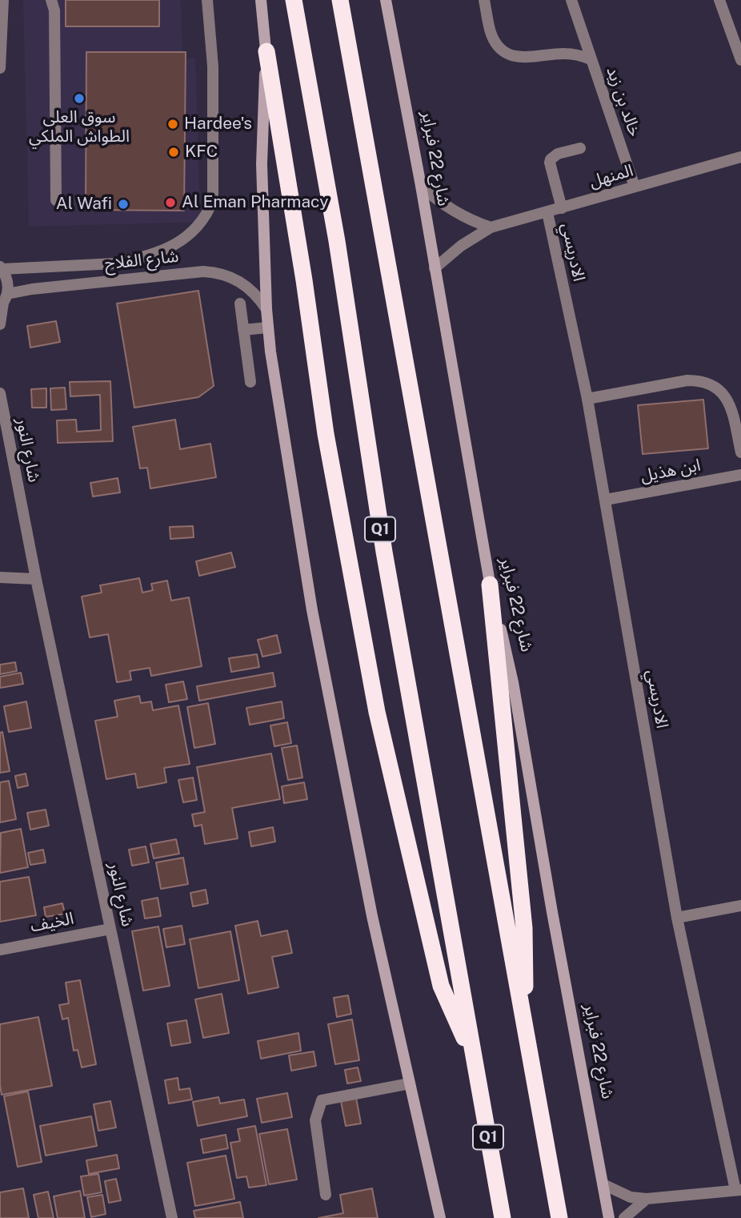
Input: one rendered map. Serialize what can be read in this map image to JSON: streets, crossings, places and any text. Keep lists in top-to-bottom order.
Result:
{
  "streets": {
    "highway": ["Q1"],
    "main road": ["شارع 22 فبراير"],
    "street": [
      "خالد بن زيد",
      "المنهل",
      "الادريسي",
      "شارع الفلاح",
      "شارع النور",
      "ابن هذيل",
      "الخيف"
    ]
  },
  "crossings": [
    ["خالد بن زيد", "المنهل"],
    ["شارع 22 فبراير", "المنهل"],
    ["المنهل", "الادريسي"],
    ["الادريسي", "ابن هذيل"],
    ["شارع النور", "الخيف"]
  ],
  "places": [
    "سوق العلي الطواش الملكي",
    "Hardee's",
    "KFC",
    "Al Eman Pharmacy",
    "Al Wafi"
  ]
}
